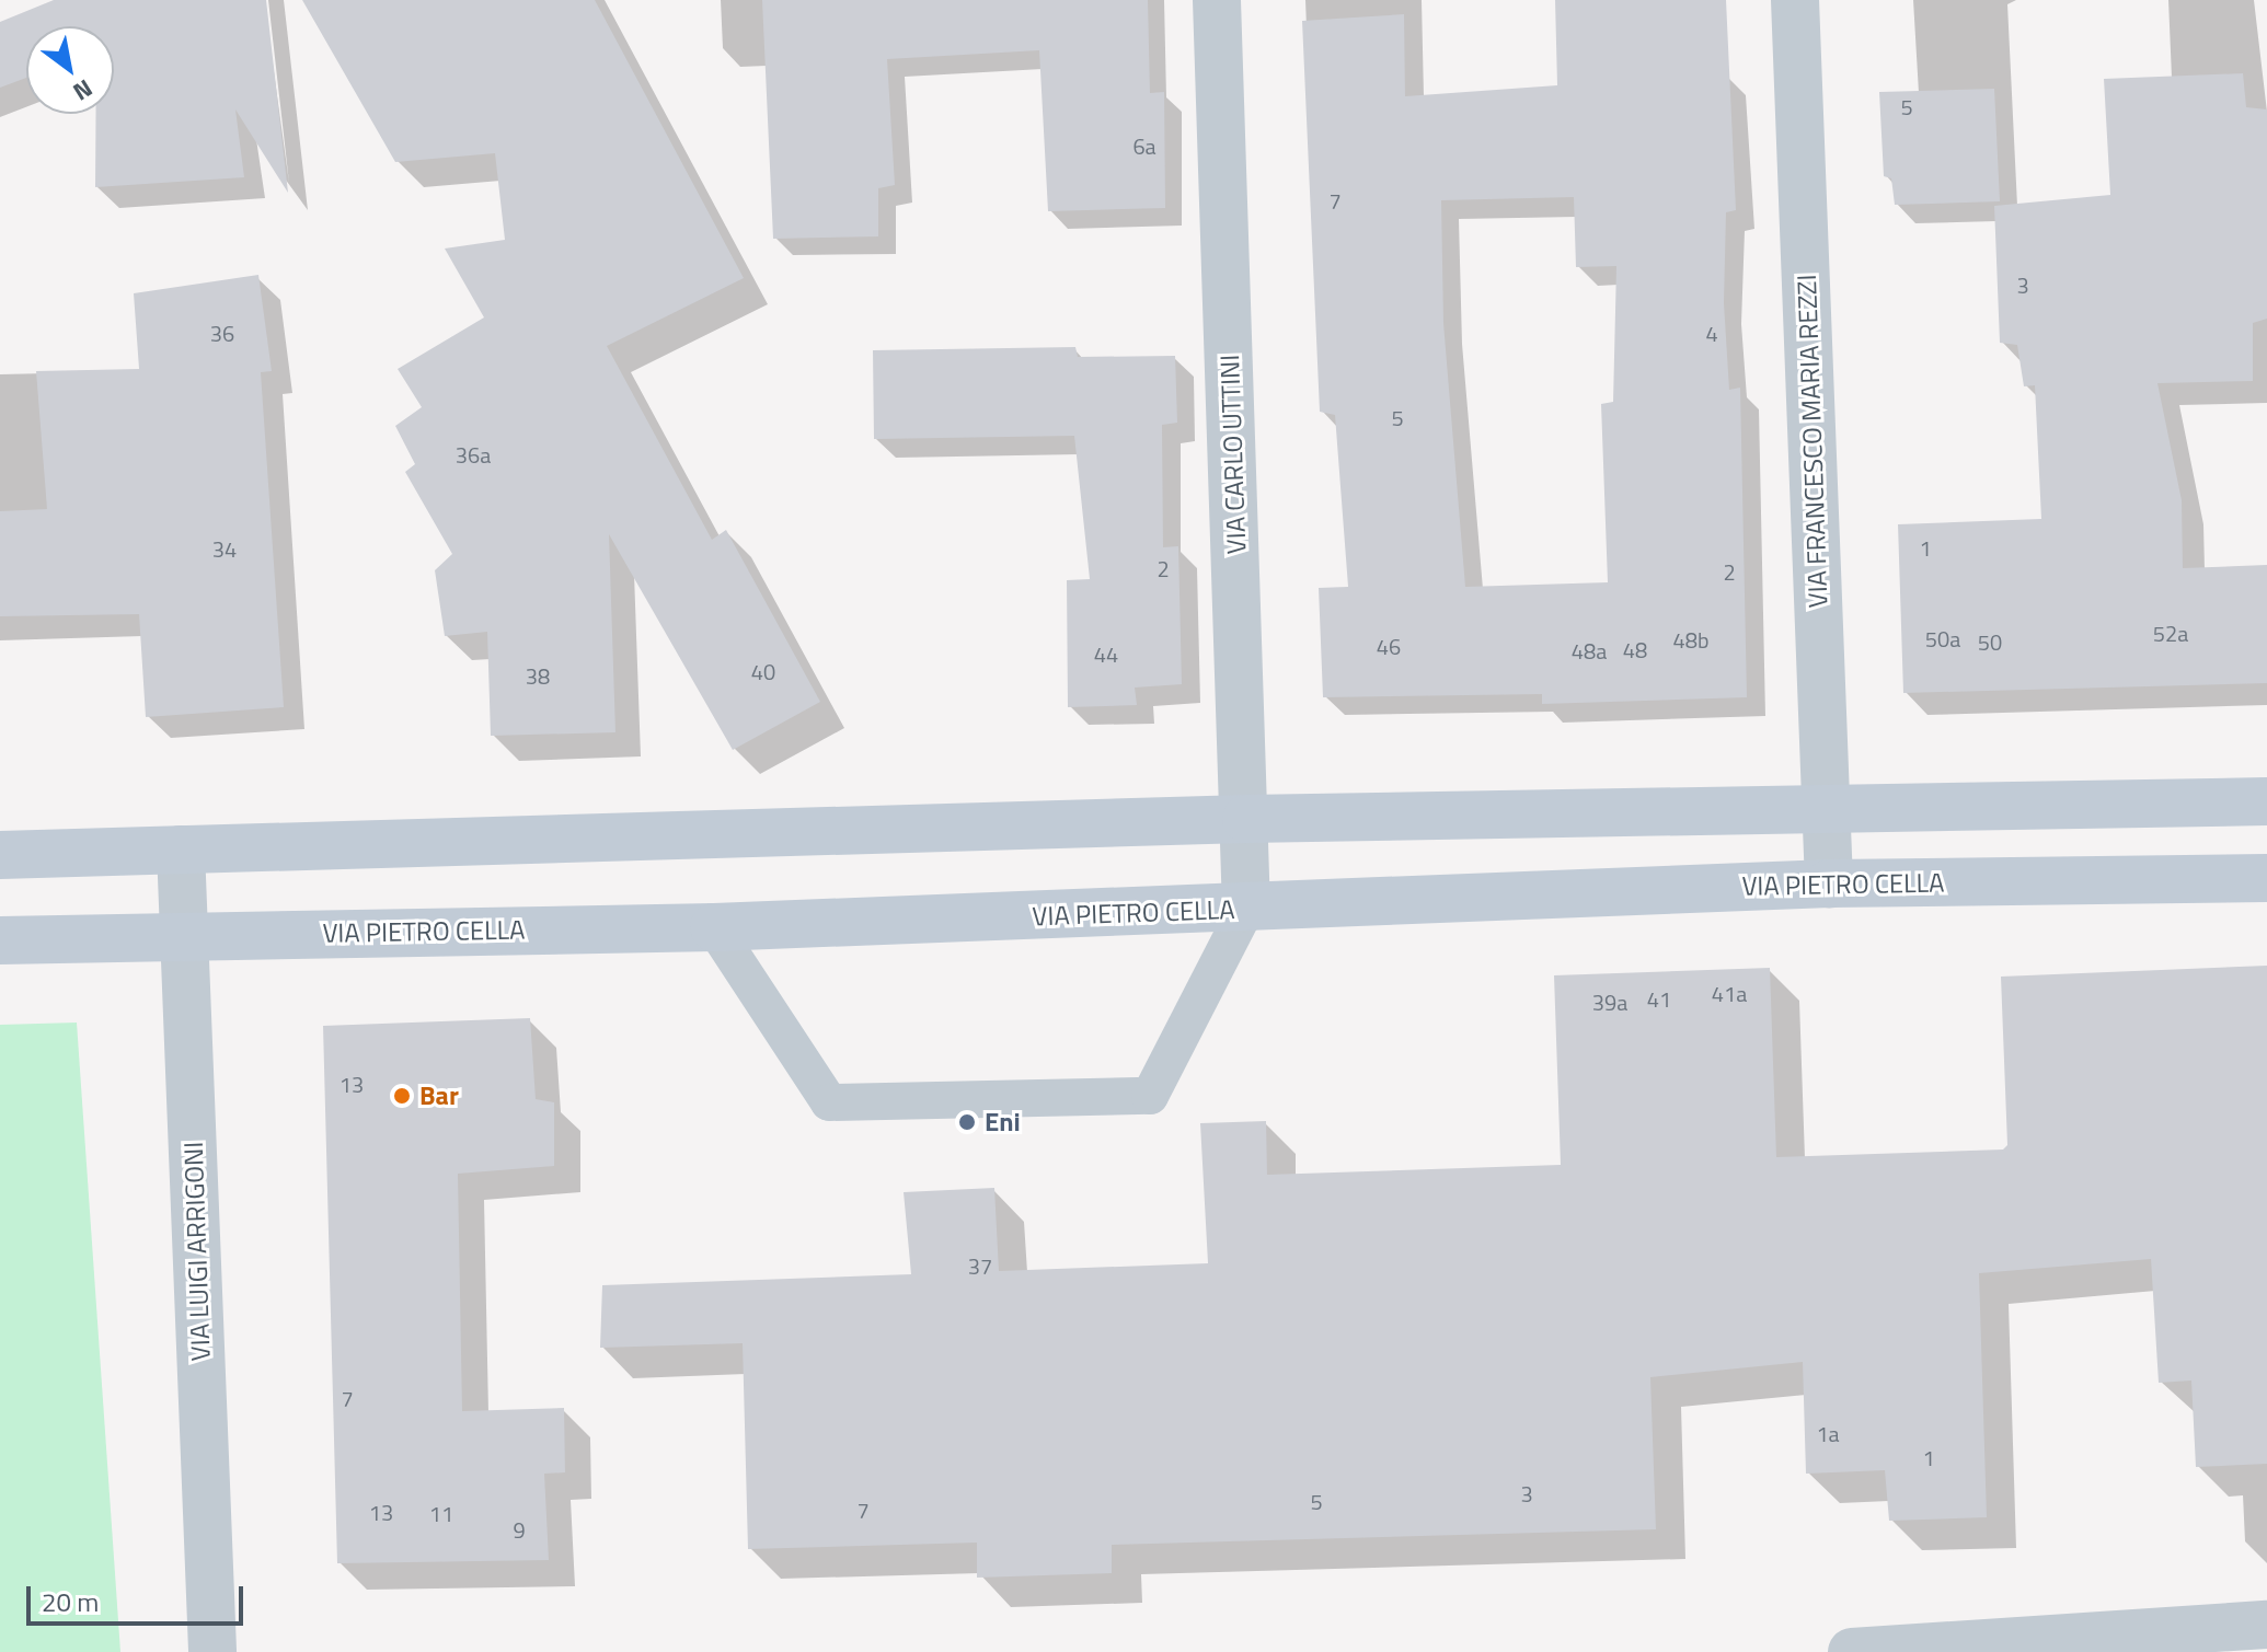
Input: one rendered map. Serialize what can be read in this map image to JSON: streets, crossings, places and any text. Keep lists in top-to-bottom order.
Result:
{
  "streets": {
    "main road": ["VIA PIETRO CELLA"],
    "street": ["VIA FRANCESCO MARIA REZZI", "VIA CARLO UTTINI", "VIA LUIGI ARRIGONI"]
  },
  "crossings": [
    ["VIA FRANCESCO MARIA REZZI", "VIA PIETRO CELLA"],
    ["VIA CARLO UTTINI", "VIA PIETRO CELLA"],
    ["VIA PIETRO CELLA", "VIA LUIGI ARRIGONI"]
  ],
  "places": ["Bar", "Eni"],
  "house_numbers": [
    "5",
    "6a",
    "7",
    "3",
    "36",
    "4",
    "5",
    "36a",
    "1",
    "34",
    "2",
    "2",
    "52a",
    "50a",
    "48b",
    "50",
    "46",
    "48",
    "48a",
    "44",
    "40",
    "38",
    "41a",
    "41",
    "39a",
    "13",
    "37",
    "7",
    "1a",
    "1",
    "3",
    "5",
    "7",
    "13",
    "11",
    "9"
  ],
  "scale_bar": "20 m",
  "north": "bottom right"
}
